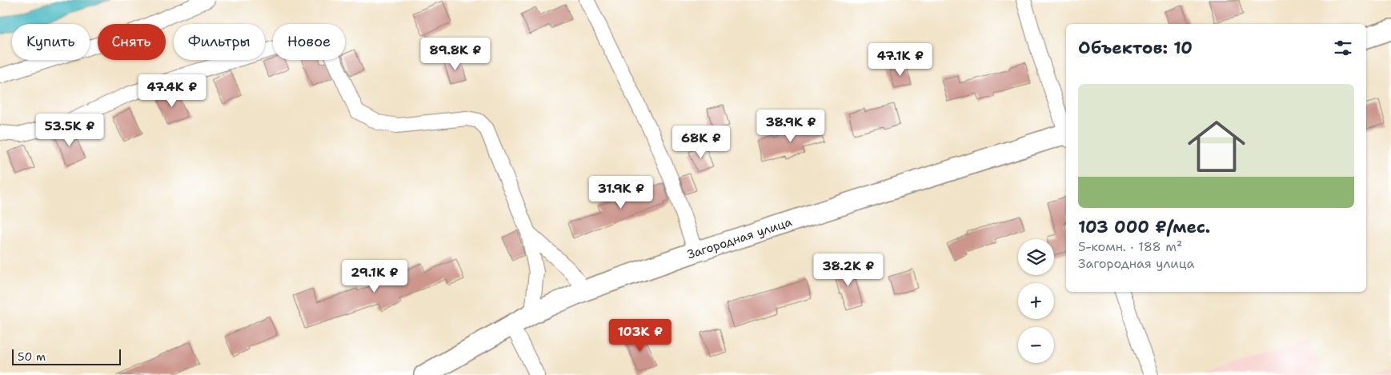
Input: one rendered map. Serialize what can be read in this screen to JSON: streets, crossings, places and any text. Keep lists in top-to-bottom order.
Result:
{
  "streets": {
    "street": ["Загородная улица"]
  },
  "scale_bar": "50 m",
  "page": {
    "chip": [
      "Купить",
      "Снять",
      "Фильтры",
      "Новое"
    ],
    "heading": "Объектов: 10",
    "price": [
      "89.8K ₽",
      "47.1K ₽",
      "47.4K ₽",
      "38.9K ₽",
      "53.5K ₽",
      "68K ₽",
      "31.9K ₽",
      "38.2K ₽",
      "29.1K ₽",
      "103K ₽"
    ],
    "list": [
      {
        "name": "103 000 ₽/мес.",
        "note": "5-комн. · 188 m² · Загородная улица"
      }
    ],
    "map_buttons": ["+", "−"],
    "scale": "50 m"
  }
}
